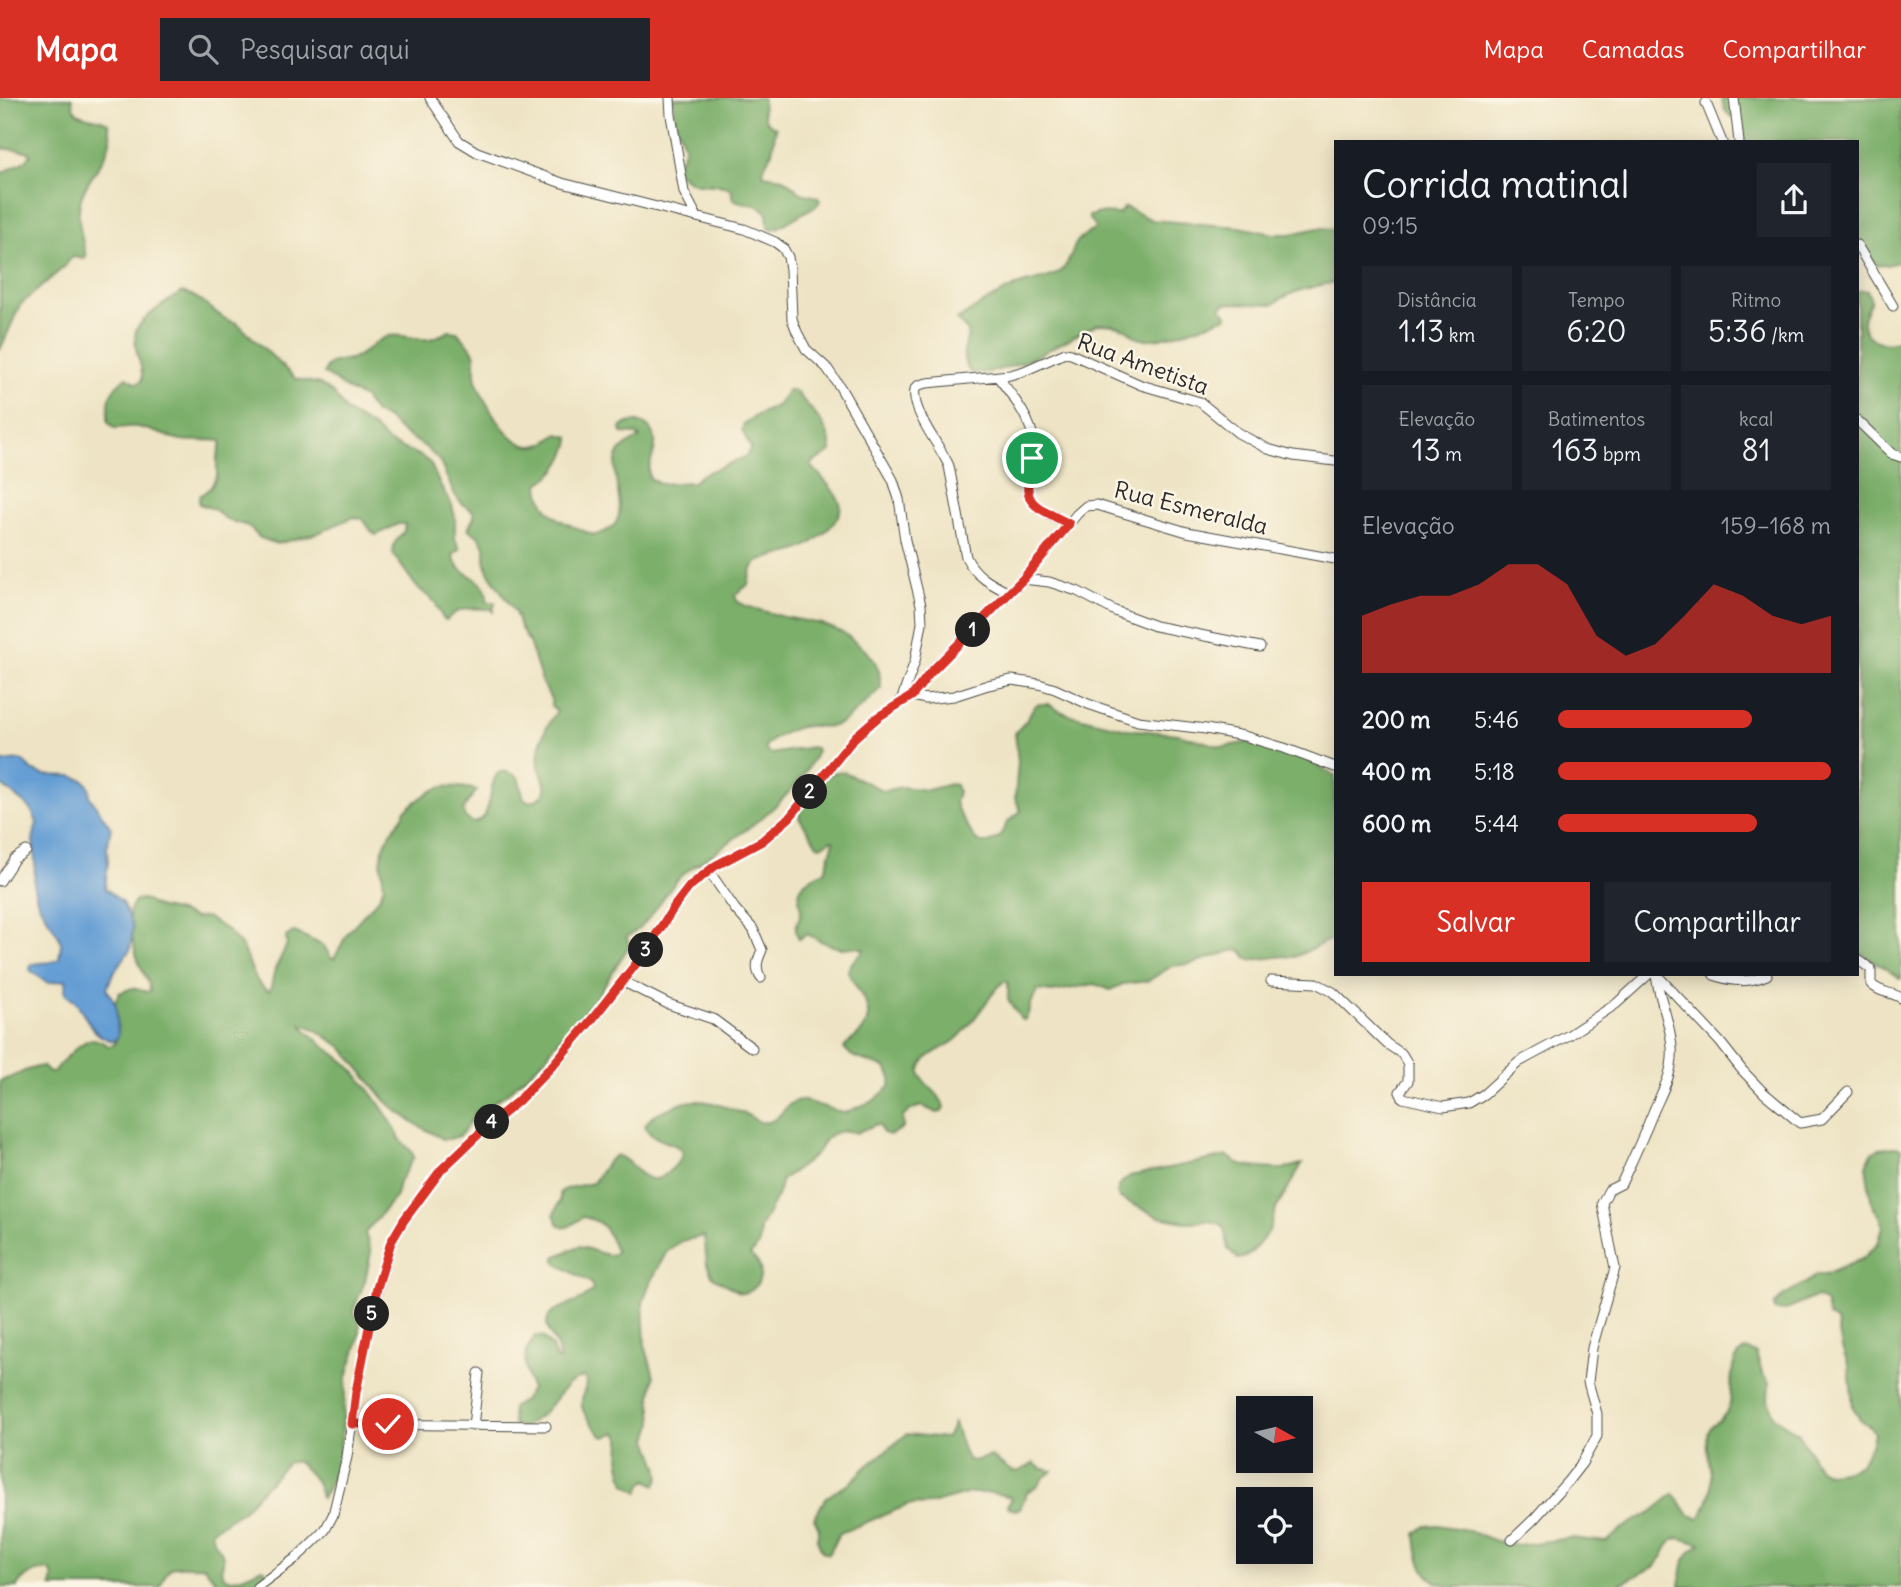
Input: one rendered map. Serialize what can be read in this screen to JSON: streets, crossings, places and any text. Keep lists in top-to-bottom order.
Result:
{
  "streets": {
    "street": ["Rua Ametista", "Rua Esmeralda"]
  },
  "crossings": [
    ["Rua Ametista", "Rua Esmeralda"]
  ],
  "north": "right",
  "page": {
    "header": "Mapa",
    "search": "Pesquisar aqui",
    "nav": ["Mapa", "Camadas", "Compartilhar"],
    "heading": ["Corrida matinal", "09:15"],
    "stats": [
      ["Distância", "1.13 km"],
      ["Tempo", "6:20"],
      ["Ritmo", "5:36 /km"],
      ["Elevação", "13 m"],
      ["Batimentos", "163 bpm"],
      ["kcal", "81"]
    ],
    "chart": ["Elevação", "159–168 m"],
    "pins": [
      "1",
      "2",
      "3",
      "4",
      "5"
    ],
    "list": [
      {
        "name": "200 m",
        "note": "5:46"
      },
      {
        "name": "400 m",
        "note": "5:18"
      },
      {
        "name": "600 m",
        "note": "5:44"
      }
    ],
    "buttons": ["Salvar", "Compartilhar"]
  }
}
